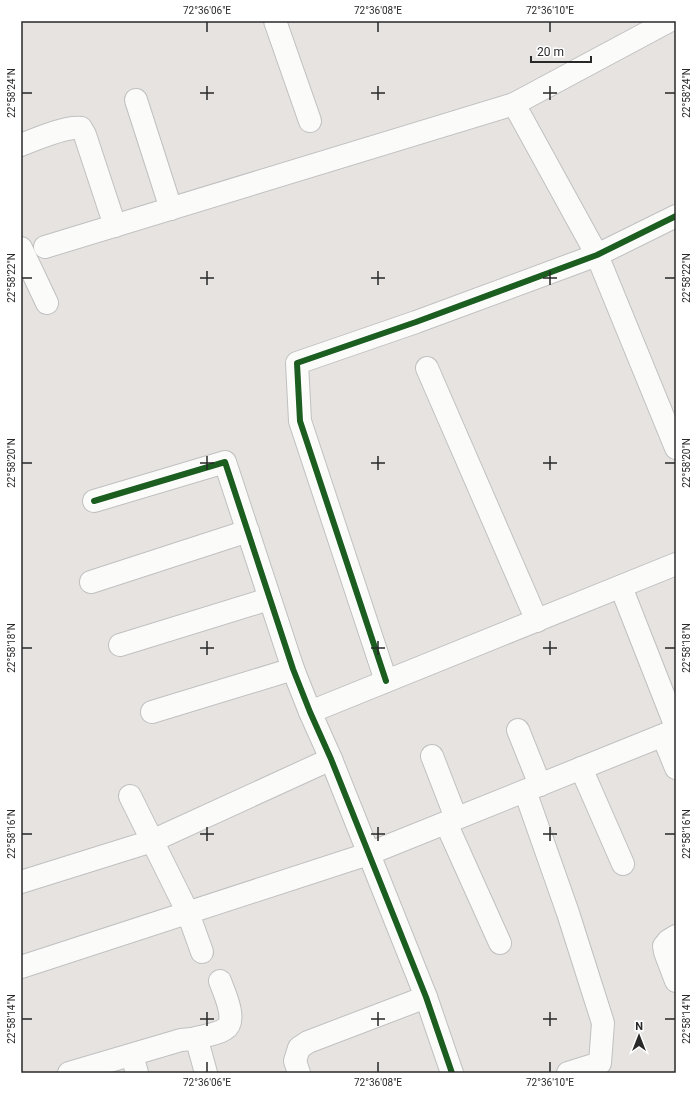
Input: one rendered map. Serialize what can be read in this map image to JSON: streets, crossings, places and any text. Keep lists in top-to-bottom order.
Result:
{
  "scale_bar": "20 m",
  "north": "top",
  "coordinates": [
    "72°36'06\"E",
    "72°36'08\"E",
    "72°36'10\"E",
    "22°58'24\"N",
    "22°58'22\"N",
    "22°58'20\"N",
    "22°58'18\"N",
    "22°58'16\"N",
    "22°58'14\"N"
  ]
}
